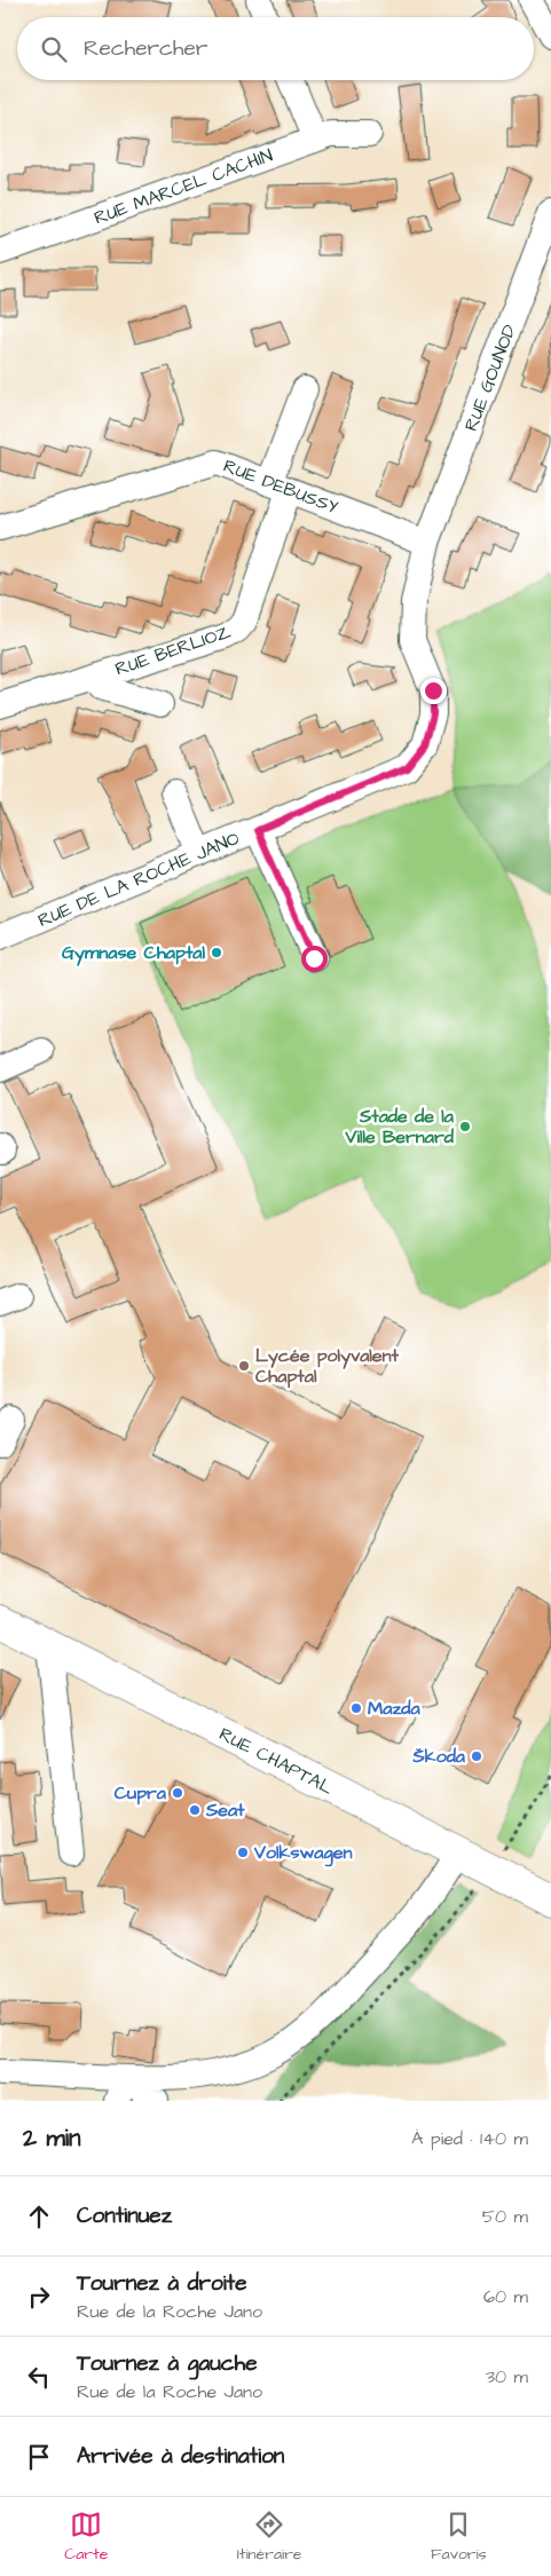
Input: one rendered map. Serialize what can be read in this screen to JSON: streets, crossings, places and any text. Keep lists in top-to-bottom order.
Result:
{
  "streets": {
    "main road": ["RUE CHAPTAL"],
    "street": [
      "RUE MARCEL CACHIN",
      "RUE GOUNOD",
      "RUE DEBUSSY",
      "RUE BERLIOZ",
      "RUE DE LA ROCHE JANO"
    ]
  },
  "crossings": [
    ["RUE GOUNOD", "RUE DEBUSSY"],
    ["RUE GOUNOD", "RUE DE LA ROCHE JANO"],
    ["RUE DEBUSSY", "RUE BERLIOZ"],
    ["RUE DEBUSSY", "RUE DE LA ROCHE JANO"]
  ],
  "places": [
    "Gymnase Chaptal",
    "Stade de la Ville Bernard",
    "Lycée polyvalent Chaptal",
    "Mazda",
    "Škoda",
    "Cupra",
    "Seat",
    "Volkswagen"
  ],
  "page": {
    "search": "Rechercher",
    "heading": ["2 min", "À pied · 140 m"],
    "list": [
      ["Continuez", "50 m"],
      ["Tournez à droite", "Rue de la Roche Jano", "60 m"],
      ["Tournez à gauche", "Rue de la Roche Jano", "30 m"],
      "Arrivée à destination"
    ],
    "nav": ["Carte", "Itinéraire", "Favoris"]
  }
}
